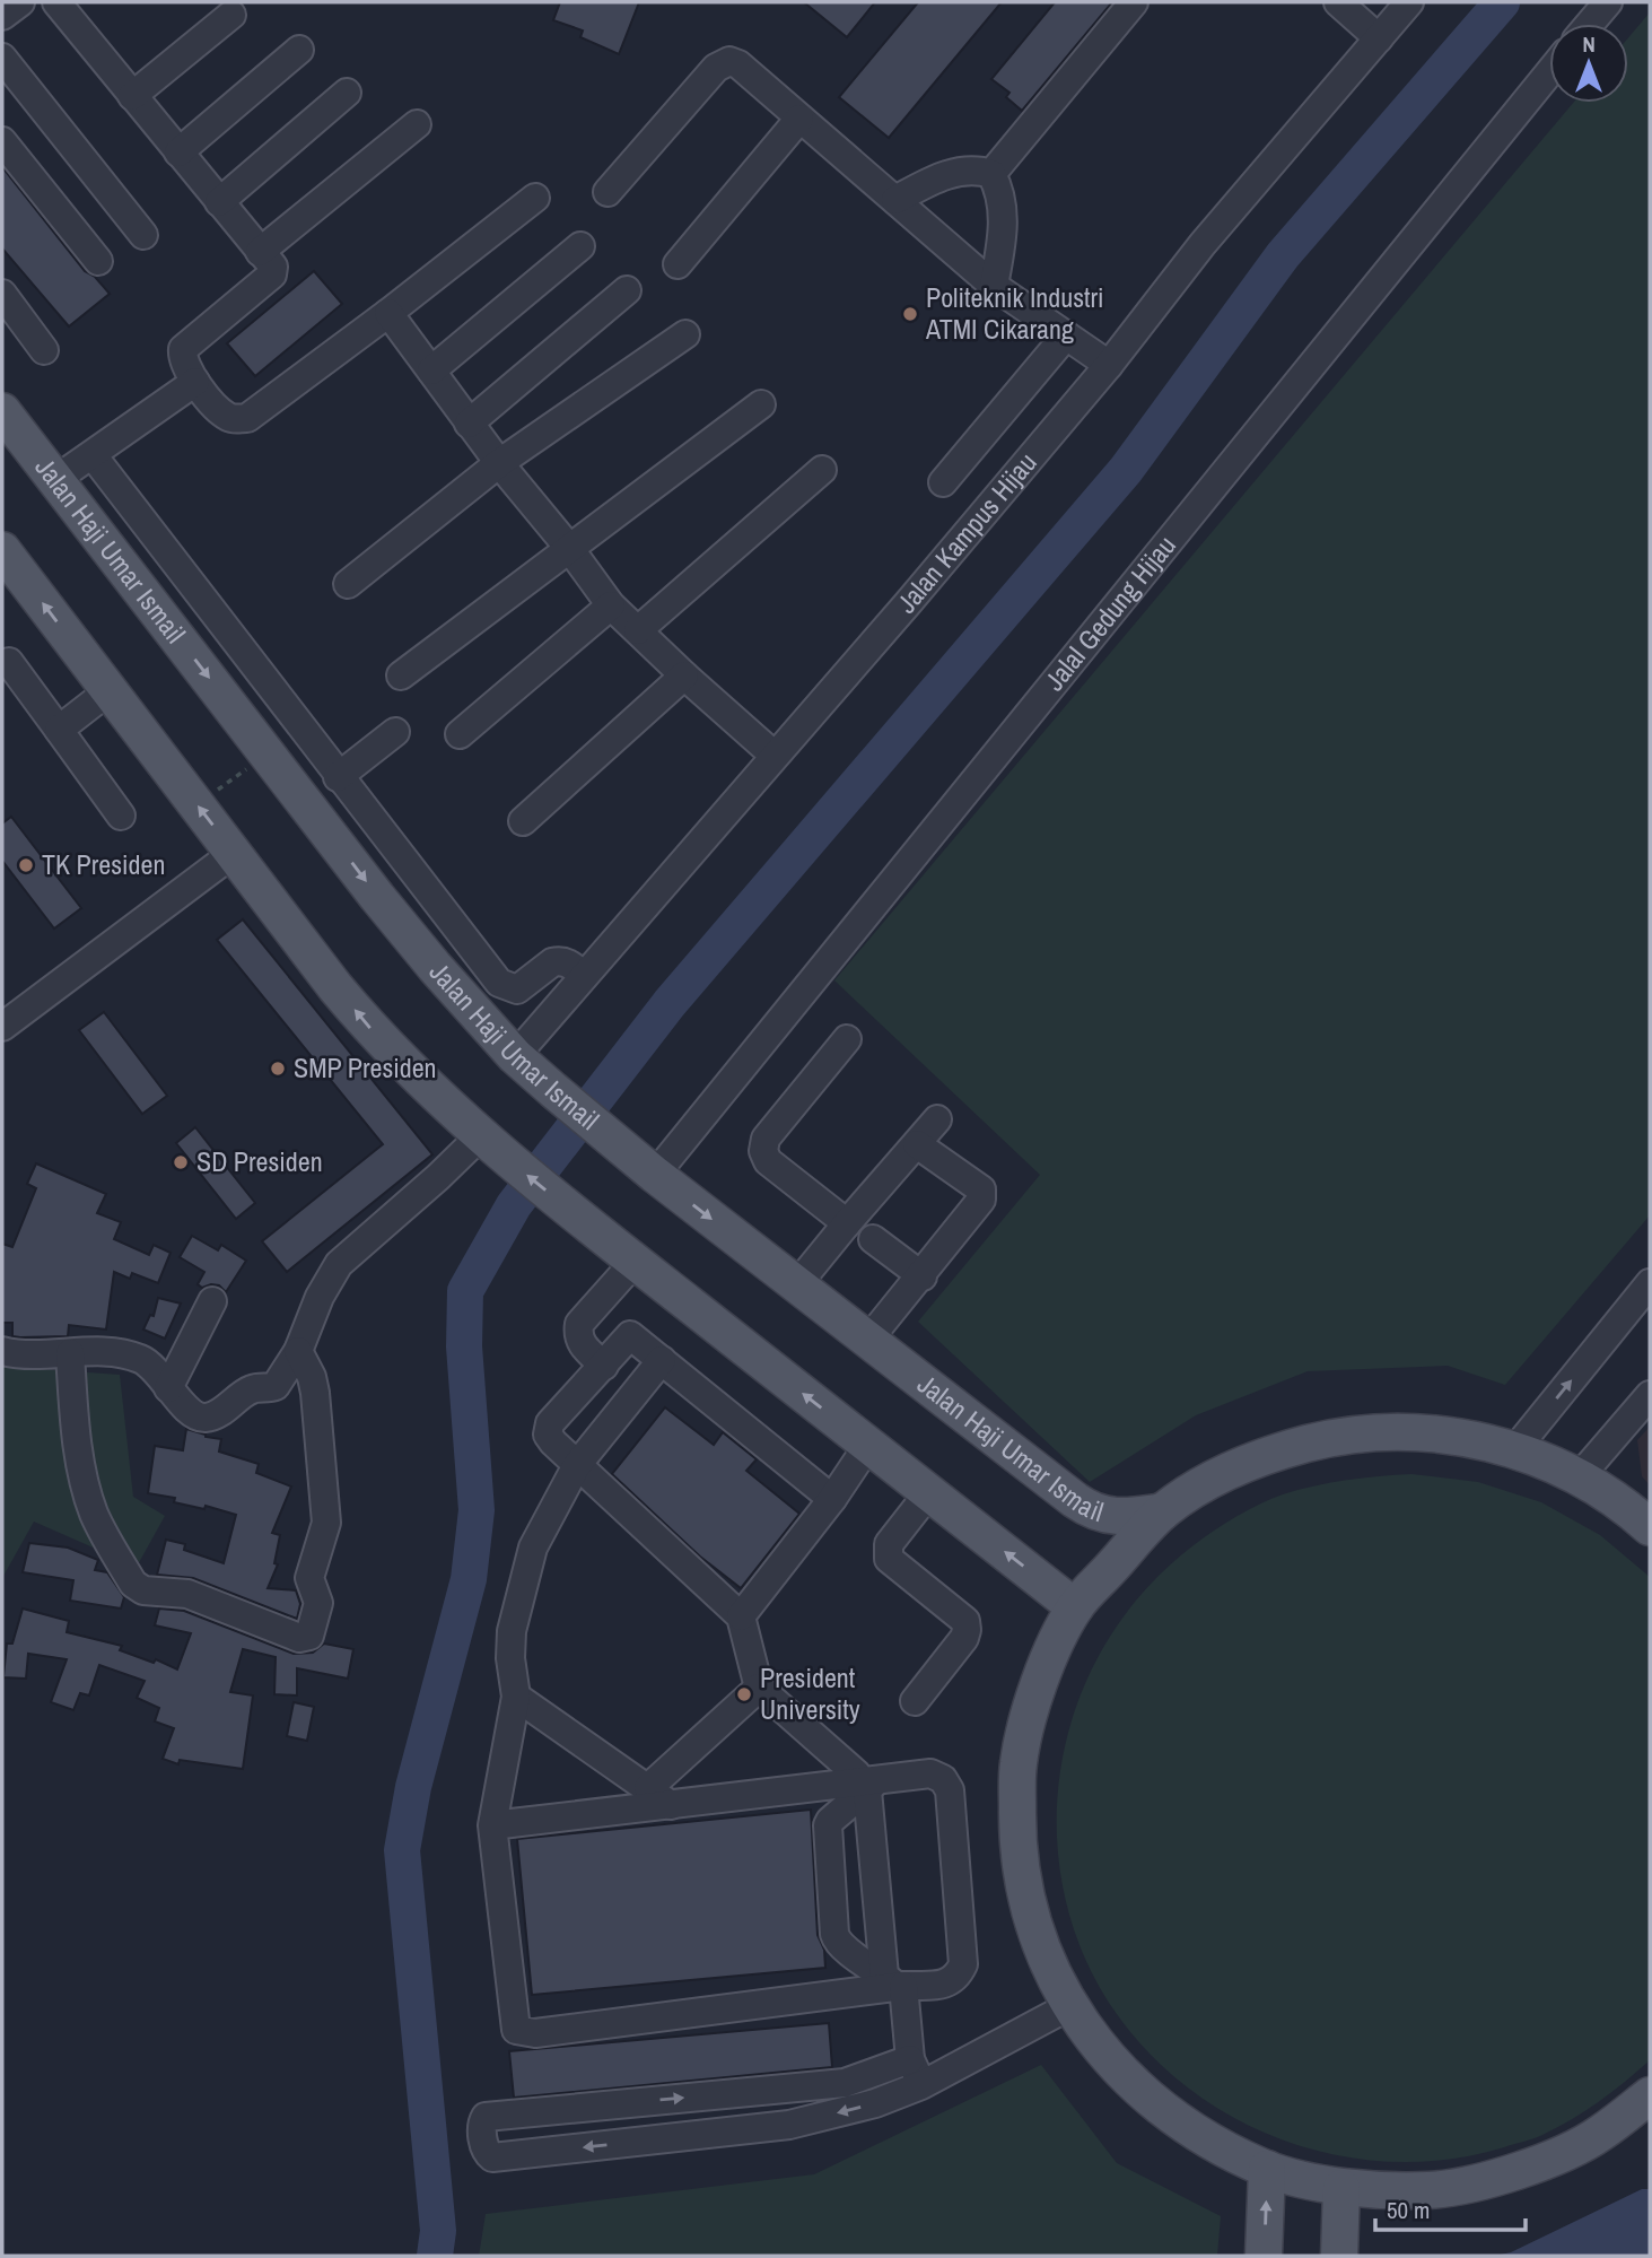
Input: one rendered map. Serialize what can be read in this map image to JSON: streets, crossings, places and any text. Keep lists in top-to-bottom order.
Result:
{
  "streets": {
    "main road": ["Jalan Haji Umar Ismail"],
    "street": ["Jalan Kampus Hijau", "Jalal Gedung Hijau"]
  },
  "crossings": [
    ["Jalan Kampus Hijau", "Jalan Haji Umar Ismail"],
    ["Jalan Haji Umar Ismail", "Jalal Gedung Hijau"]
  ],
  "places": [
    "Politeknik Industri ATMI Cikarang",
    "TK Presiden",
    "SMP Presiden",
    "SD Presiden",
    "President University"
  ],
  "scale_bar": "50 m",
  "north": "top"
}
